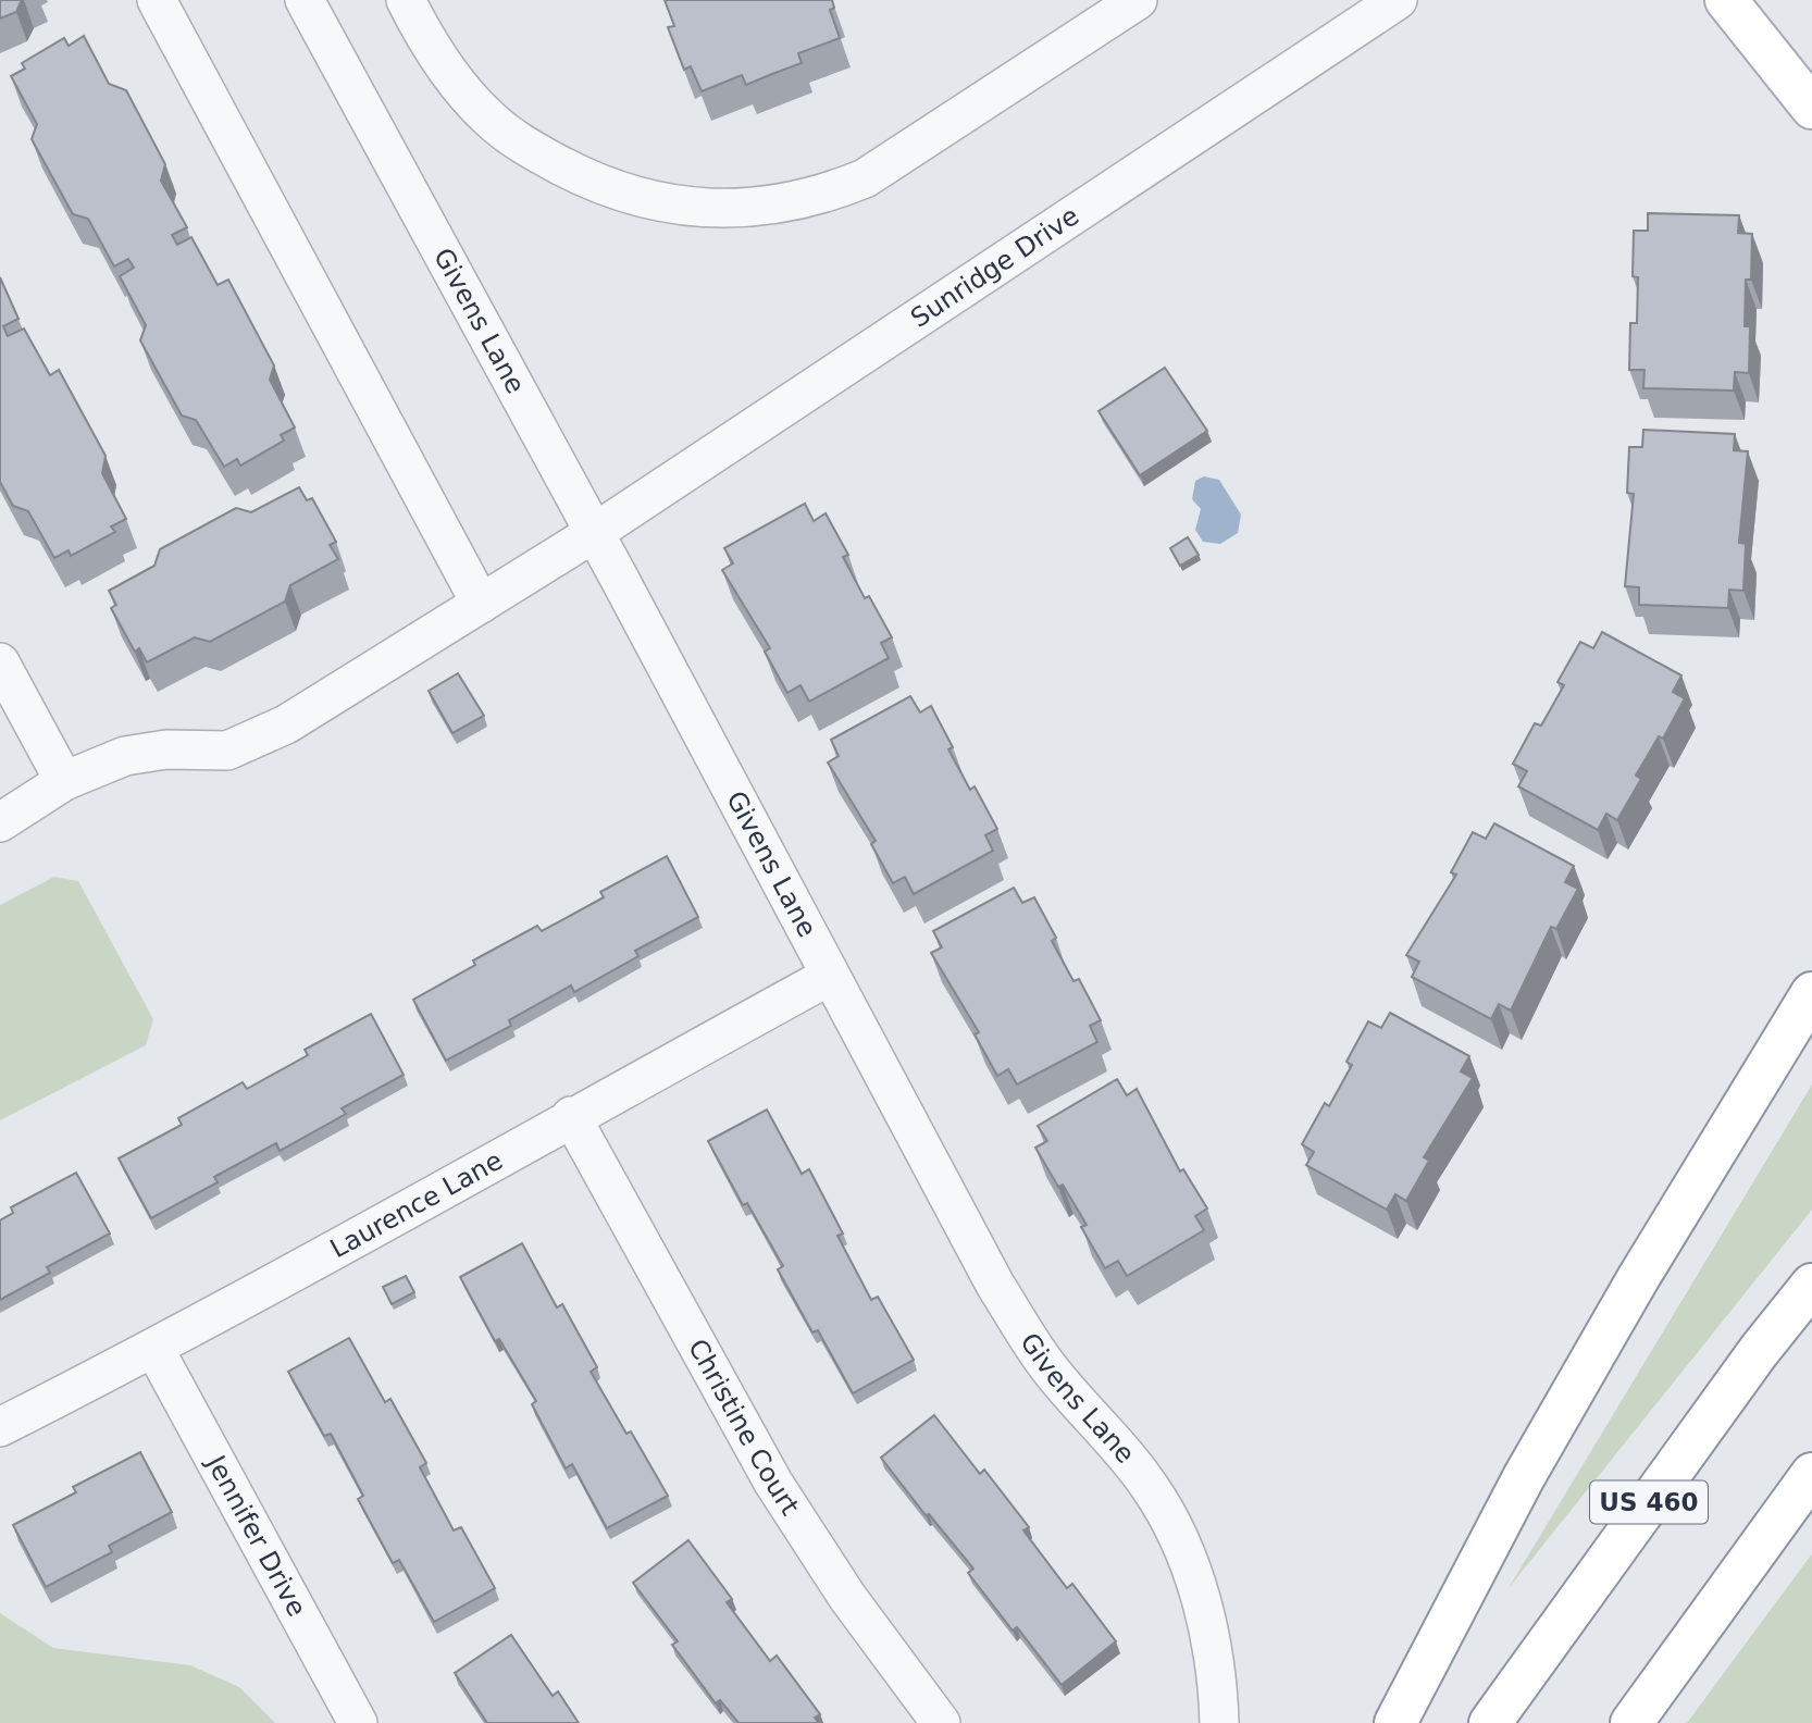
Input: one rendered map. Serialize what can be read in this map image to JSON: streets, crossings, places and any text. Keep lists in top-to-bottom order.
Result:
{
  "streets": {
    "main road": ["US 460"],
    "street": [
      "Sunridge Drive",
      "Givens Lane",
      "Laurence Lane",
      "Christine Court",
      "Jennifer Drive"
    ]
  },
  "crossings": [
    ["Sunridge Drive", "Givens Lane"],
    ["Givens Lane", "Laurence Lane"],
    ["Laurence Lane", "Christine Court"],
    ["Laurence Lane", "Jennifer Drive"]
  ]
}
